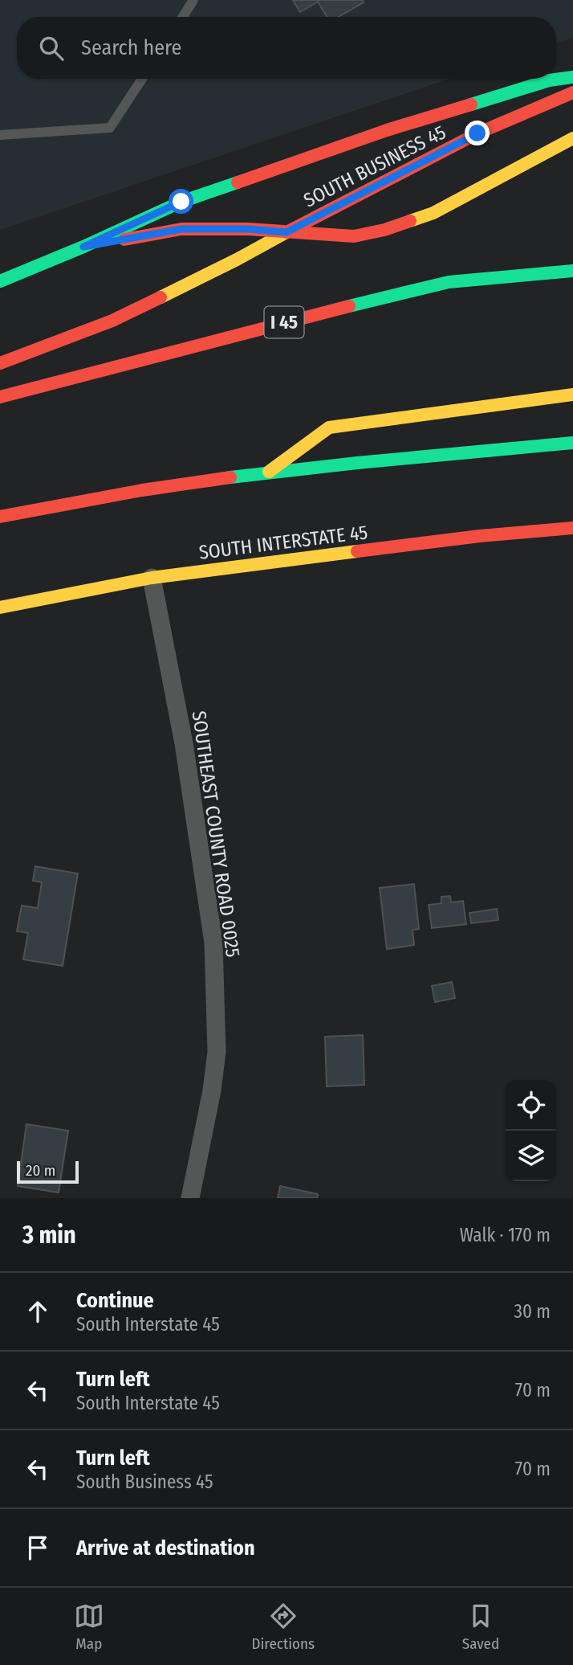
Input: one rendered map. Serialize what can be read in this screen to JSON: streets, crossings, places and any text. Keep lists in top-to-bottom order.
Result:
{
  "streets": {
    "main road": ["SOUTH BUSINESS 45", "I 45", "SOUTH INTERSTATE 45"],
    "street": ["SOUTHEAST COUNTY ROAD 0025"]
  },
  "crossings": [
    ["SOUTH INTERSTATE 45", "SOUTHEAST COUNTY ROAD 0025"]
  ],
  "scale_bar": "20 m",
  "page": {
    "search": "Search here",
    "scale": "20 m",
    "heading": ["3 min", "Walk · 170 m"],
    "list": [
      ["Continue", "South Interstate 45", "30 m"],
      ["Turn left", "South Interstate 45", "70 m"],
      ["Turn left", "South Business 45", "70 m"],
      "Arrive at destination"
    ],
    "nav": ["Map", "Directions", "Saved"]
  }
}
